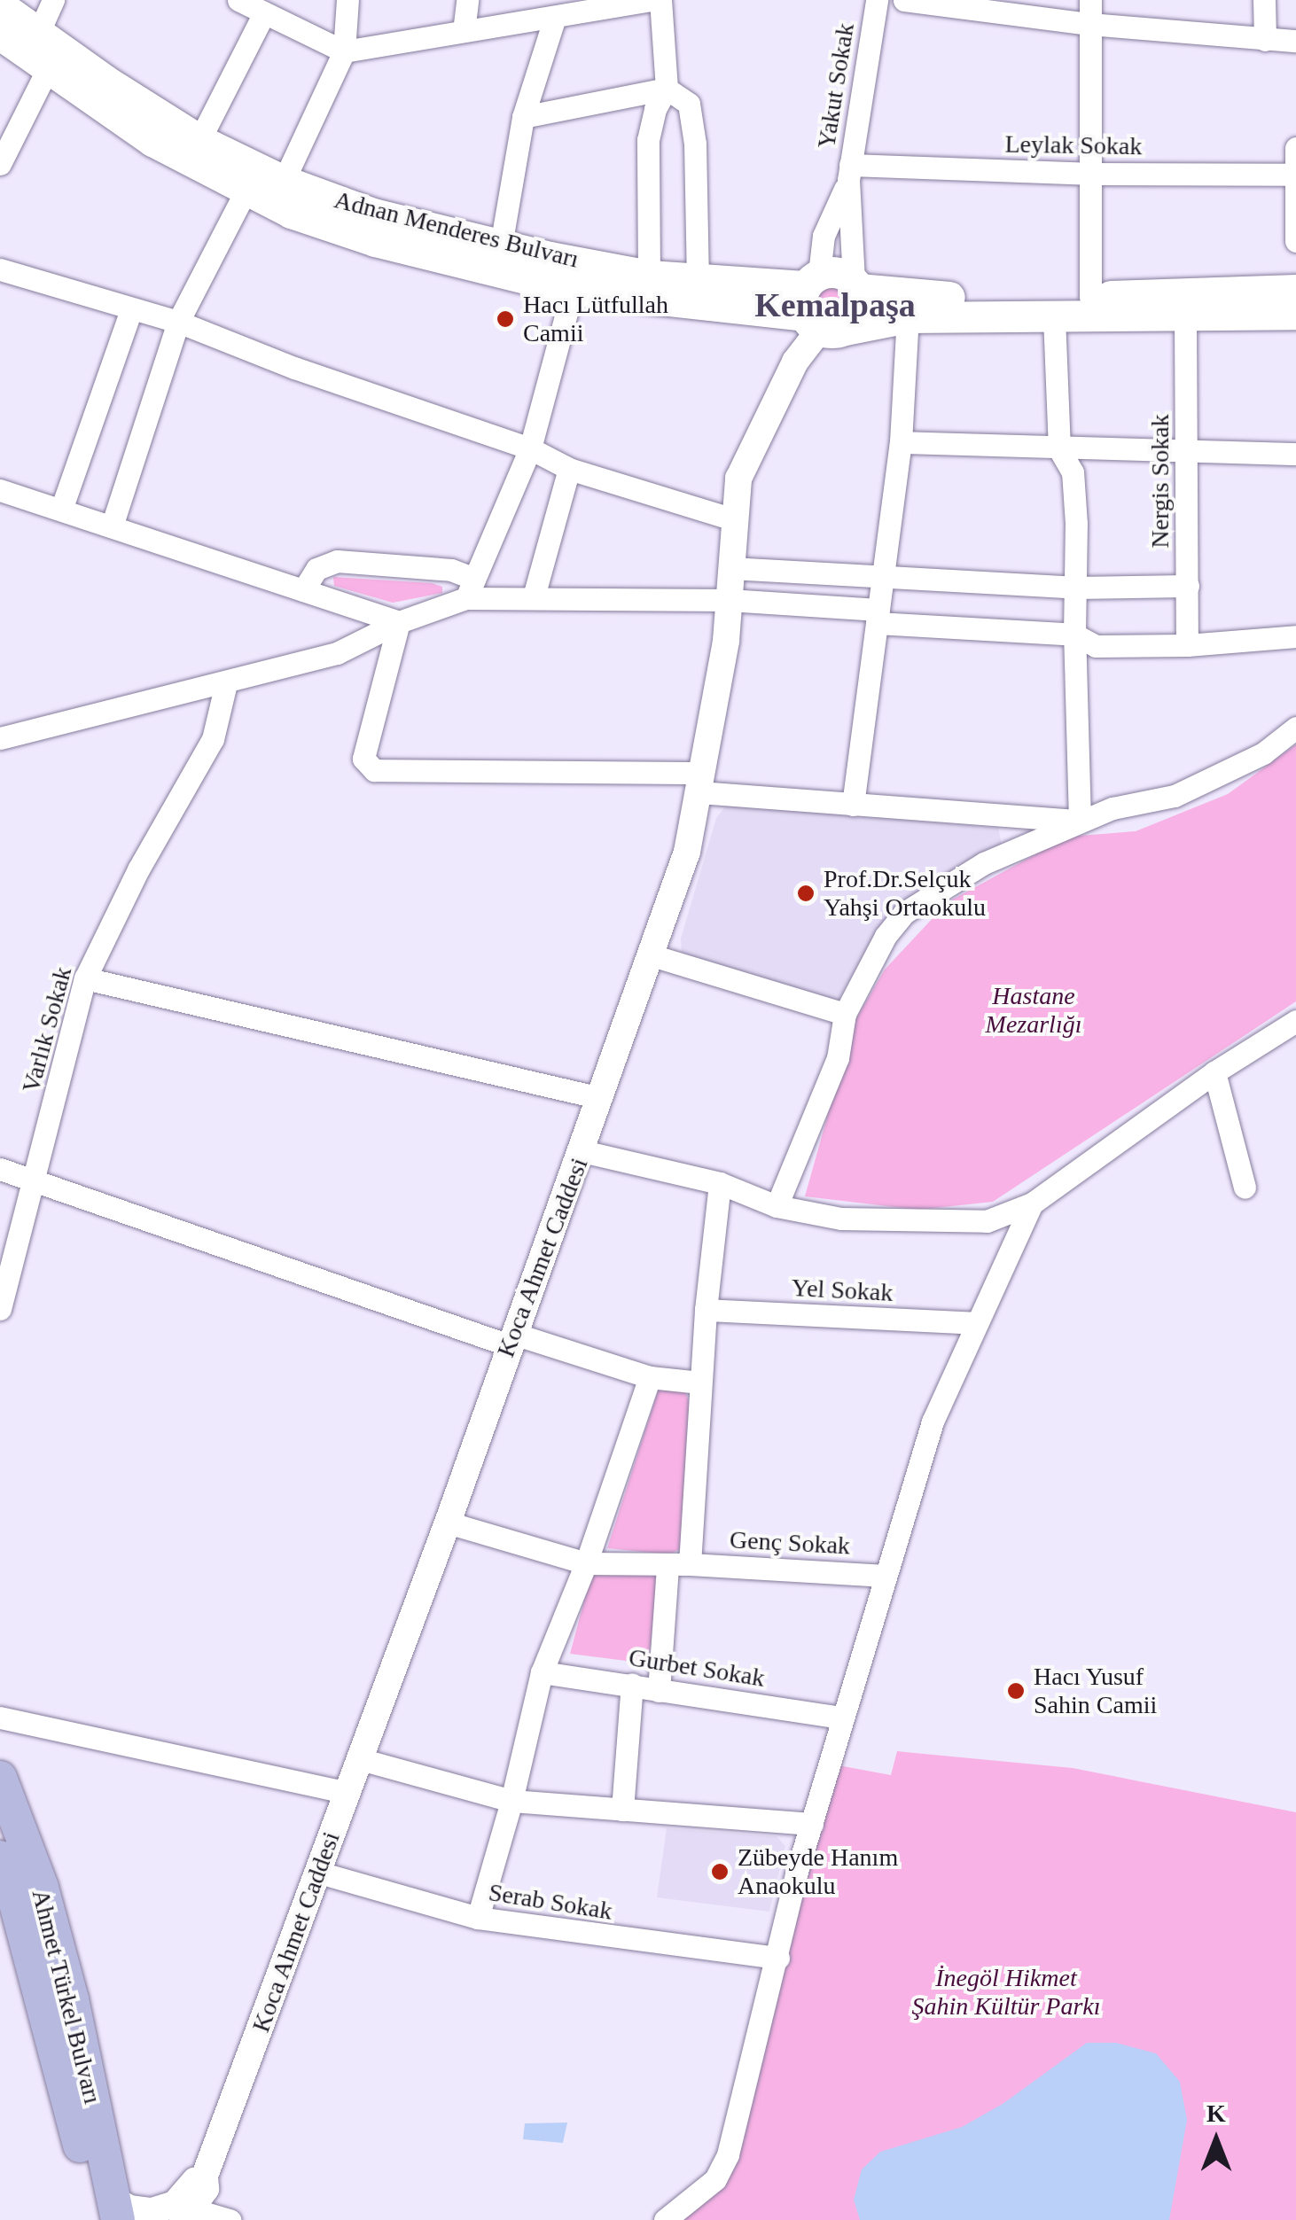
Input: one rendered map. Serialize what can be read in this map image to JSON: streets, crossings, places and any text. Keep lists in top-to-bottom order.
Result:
{
  "streets": {
    "main road": ["Adnan Menderes Bulvarı", "Ahmet Türkel Bulvarı"],
    "street": [
      "Yakut Sokak",
      "Leylak Sokak",
      "Nergis Sokak",
      "Varlık Sokak",
      "Koca Ahmet Caddesi",
      "Yel Sokak",
      "Genç Sokak",
      "Gurbet Sokak",
      "Serab Sokak"
    ]
  },
  "crossings": [
    ["Yakut Sokak", "Leylak Sokak"],
    ["Adnan Menderes Bulvarı", "Nergis Sokak"],
    ["Adnan Menderes Bulvarı", "Koca Ahmet Caddesi"],
    ["Koca Ahmet Caddesi", "Genç Sokak"],
    ["Koca Ahmet Caddesi", "Serab Sokak"]
  ],
  "districts": ["Kemalpaşa"],
  "parks": ["Hastane Mezarlığı", "İnegöl Hikmet Şahin Kültür Parkı"],
  "places": [
    "Hacı Lütfullah Camii",
    "Prof.Dr.Selçuk Yahşi Ortaokulu",
    "Hacı Yusuf Sahin Camii",
    "Zübeyde Hanım Anaokulu"
  ],
  "north": "top"
}
